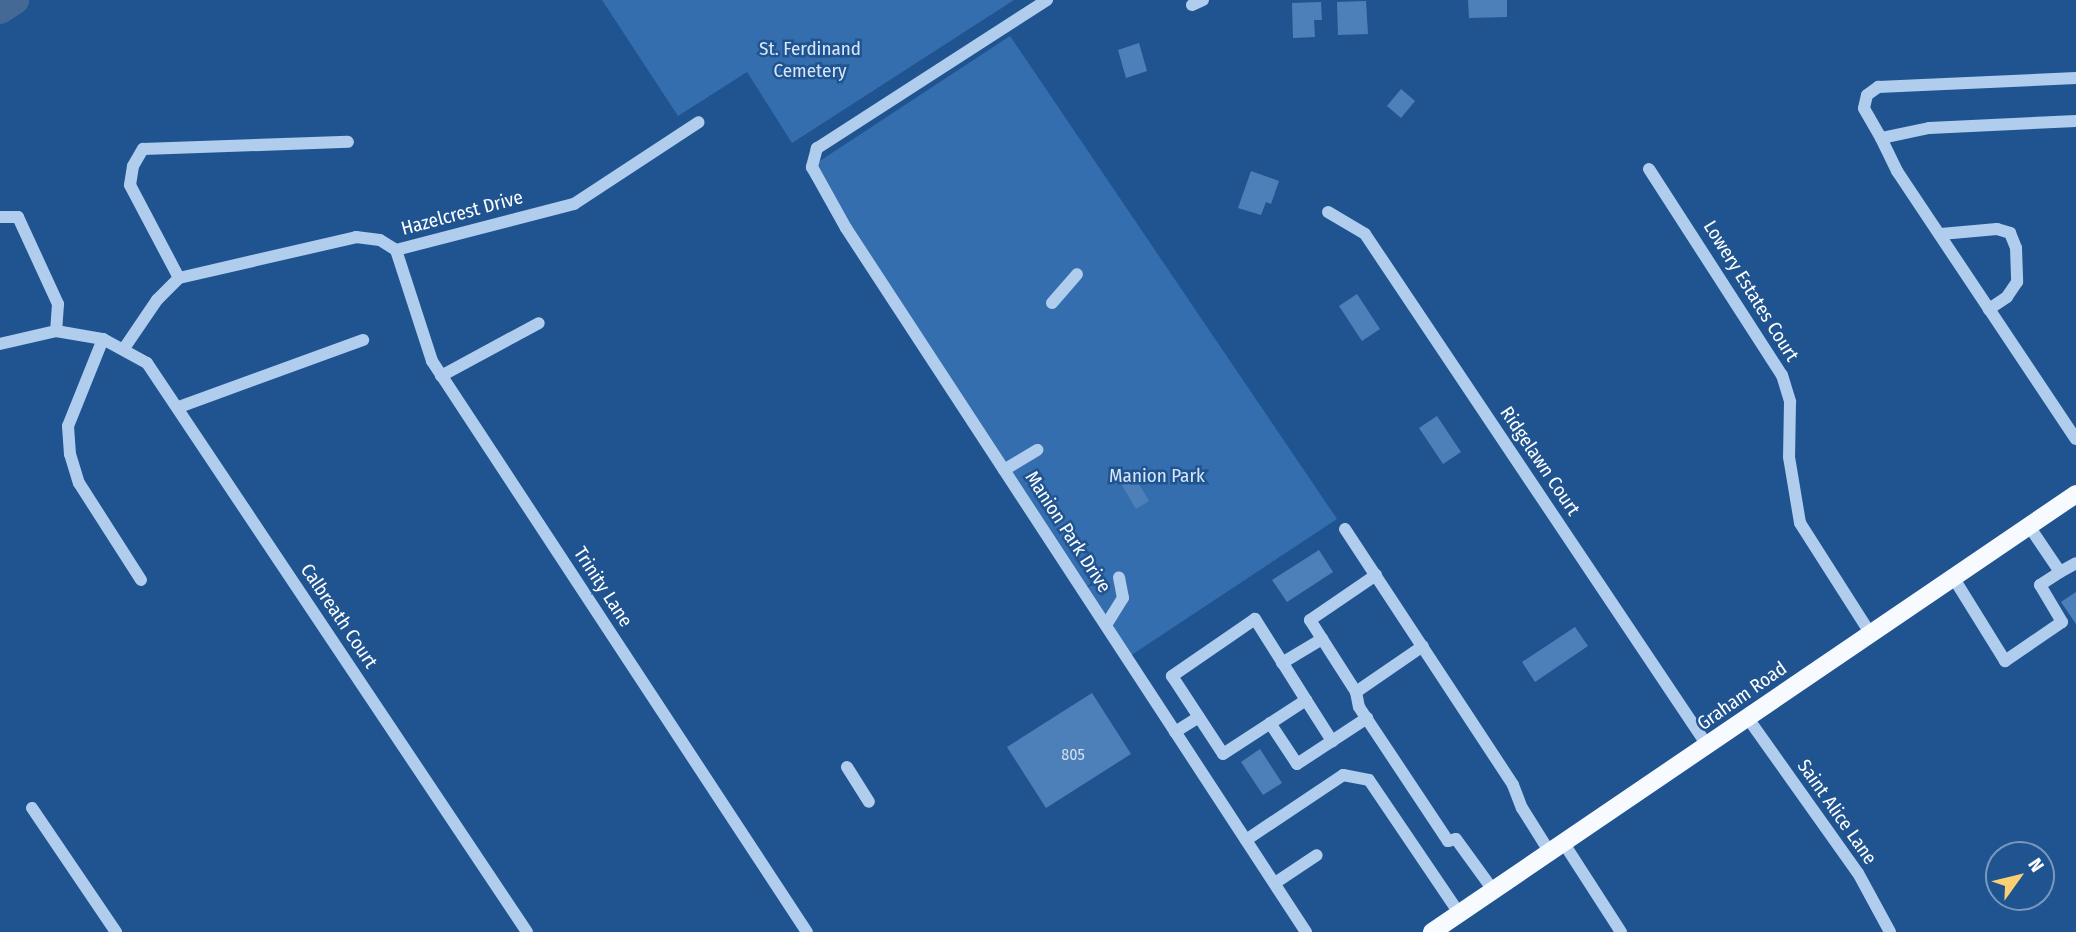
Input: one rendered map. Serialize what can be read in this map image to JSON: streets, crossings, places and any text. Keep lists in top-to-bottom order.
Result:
{
  "streets": {
    "main road": ["Graham Road"],
    "street": [
      "Hazelcrest Drive",
      "Lowery Estates Court",
      "Ridgelawn Court",
      "Manion Park Drive",
      "Trinity Lane",
      "Calbreath Court",
      "Saint Alice Lane"
    ]
  },
  "crossings": [
    ["Hazelcrest Drive", "Trinity Lane"],
    ["Lowery Estates Court", "Graham Road"],
    ["Ridgelawn Court", "Graham Road"],
    ["Graham Road", "Saint Alice Lane"]
  ],
  "parks": ["St. Ferdinand Cemetery", "Manion Park"],
  "house_numbers": ["805"],
  "north": "top right"
}
